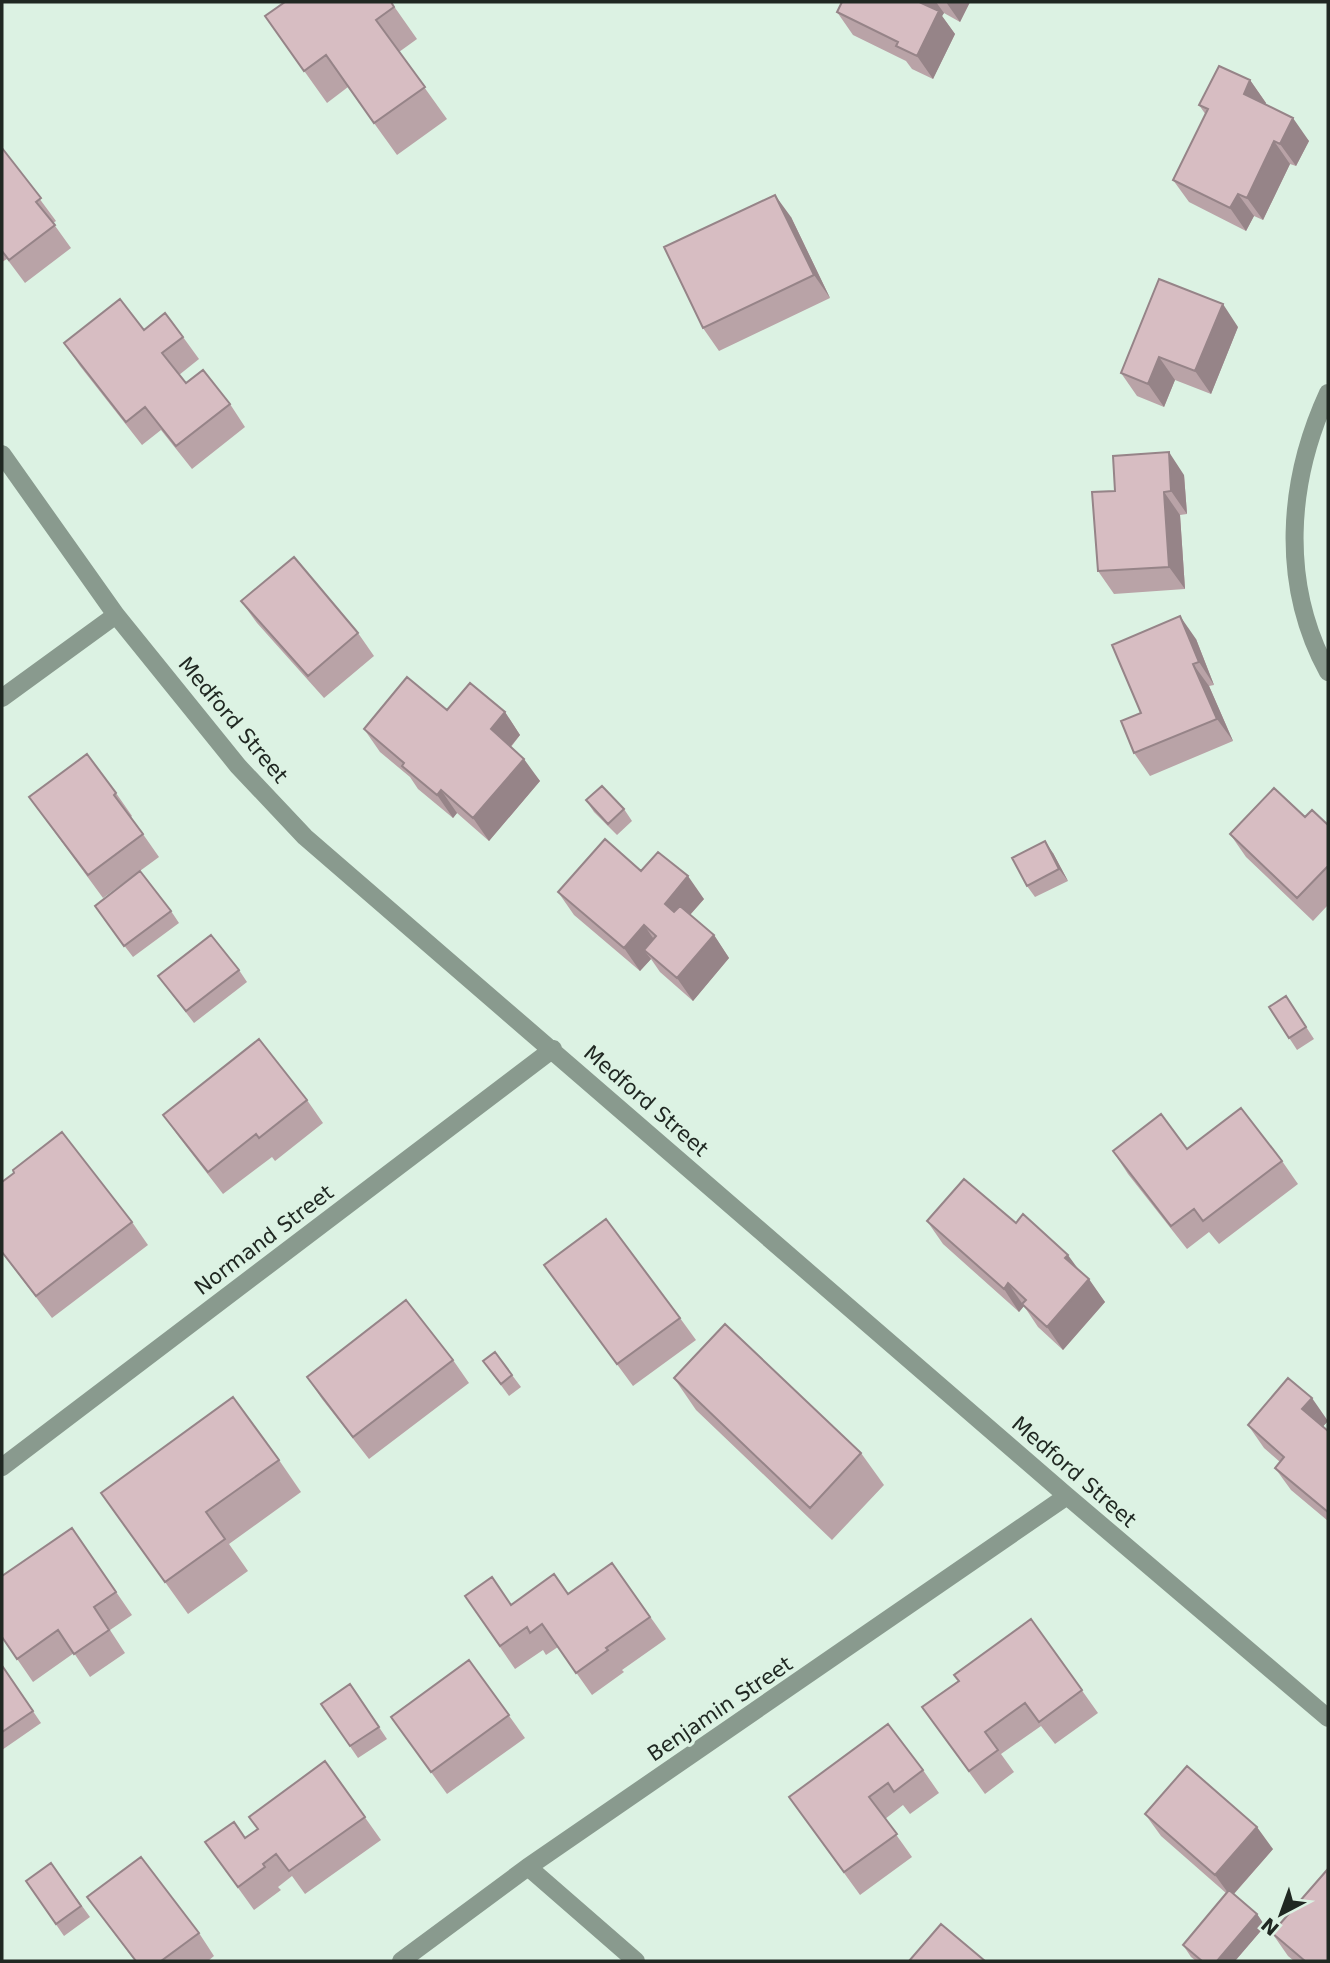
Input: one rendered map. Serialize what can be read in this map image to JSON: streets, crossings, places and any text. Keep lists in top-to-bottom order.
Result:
{
  "streets": {
    "street": ["Medford Street", "Normand Street", "Benjamin Street"]
  },
  "crossings": [
    ["Medford Street", "Normand Street"],
    ["Medford Street", "Benjamin Street"]
  ],
  "north": "bottom left"
}
